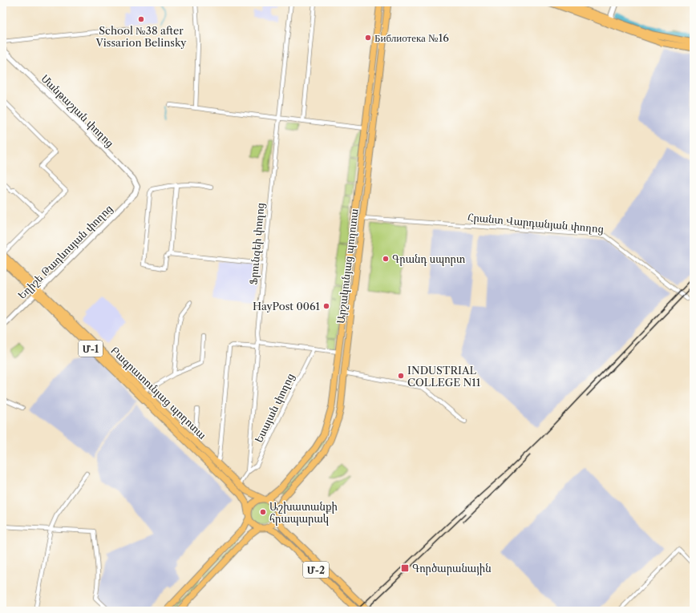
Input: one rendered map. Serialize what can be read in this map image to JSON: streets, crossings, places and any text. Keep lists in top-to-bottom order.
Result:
{
  "streets": {
    "main road": [
      "Արշակունյաց պողոտա",
      "Մ-1",
      "Բագրատունյաց պողոտա",
      "Մ-2"
    ],
    "street": [
      "Մանթաշյան փողոց",
      "Հրանտ Վարդանյան փողոց",
      "Ֆրունզեի փողոց",
      "Եղիշե Թադևոսյան փողոց",
      "Եսայան փողոց"
    ]
  },
  "crossings": [
    ["Մանթաշյան փողոց", "Եղիշե Թադևոսյան փողոց"],
    ["Հրանտ Վարդանյան փողոց", "Արշակունյաց պողոտա"],
    ["Ֆրունզեի փողոց", "Եսայան փողոց"],
    ["Եղիշե Թադևոսյան փողոց", "Բագրատունյաց պողոտա"],
    ["Արշակունյաց պողոտա", "Բագրատունյաց պողոտա"],
    ["Արշակունյաց պողոտա", "Մ-2"],
    ["Բագրատունյաց պողոտա", "Մ-2"]
  ],
  "places": {
    "other": [
      "School №38 after Vissarion Belinsky",
      "Библиотека №16",
      "Գրանդ սպորտ",
      "HayPost 0061",
      "INDUSTRIAL COLLEGE N11",
      "Աշխատանքի հրապարակ"
    ],
    "transit": ["Գործարանային"]
  }
}
